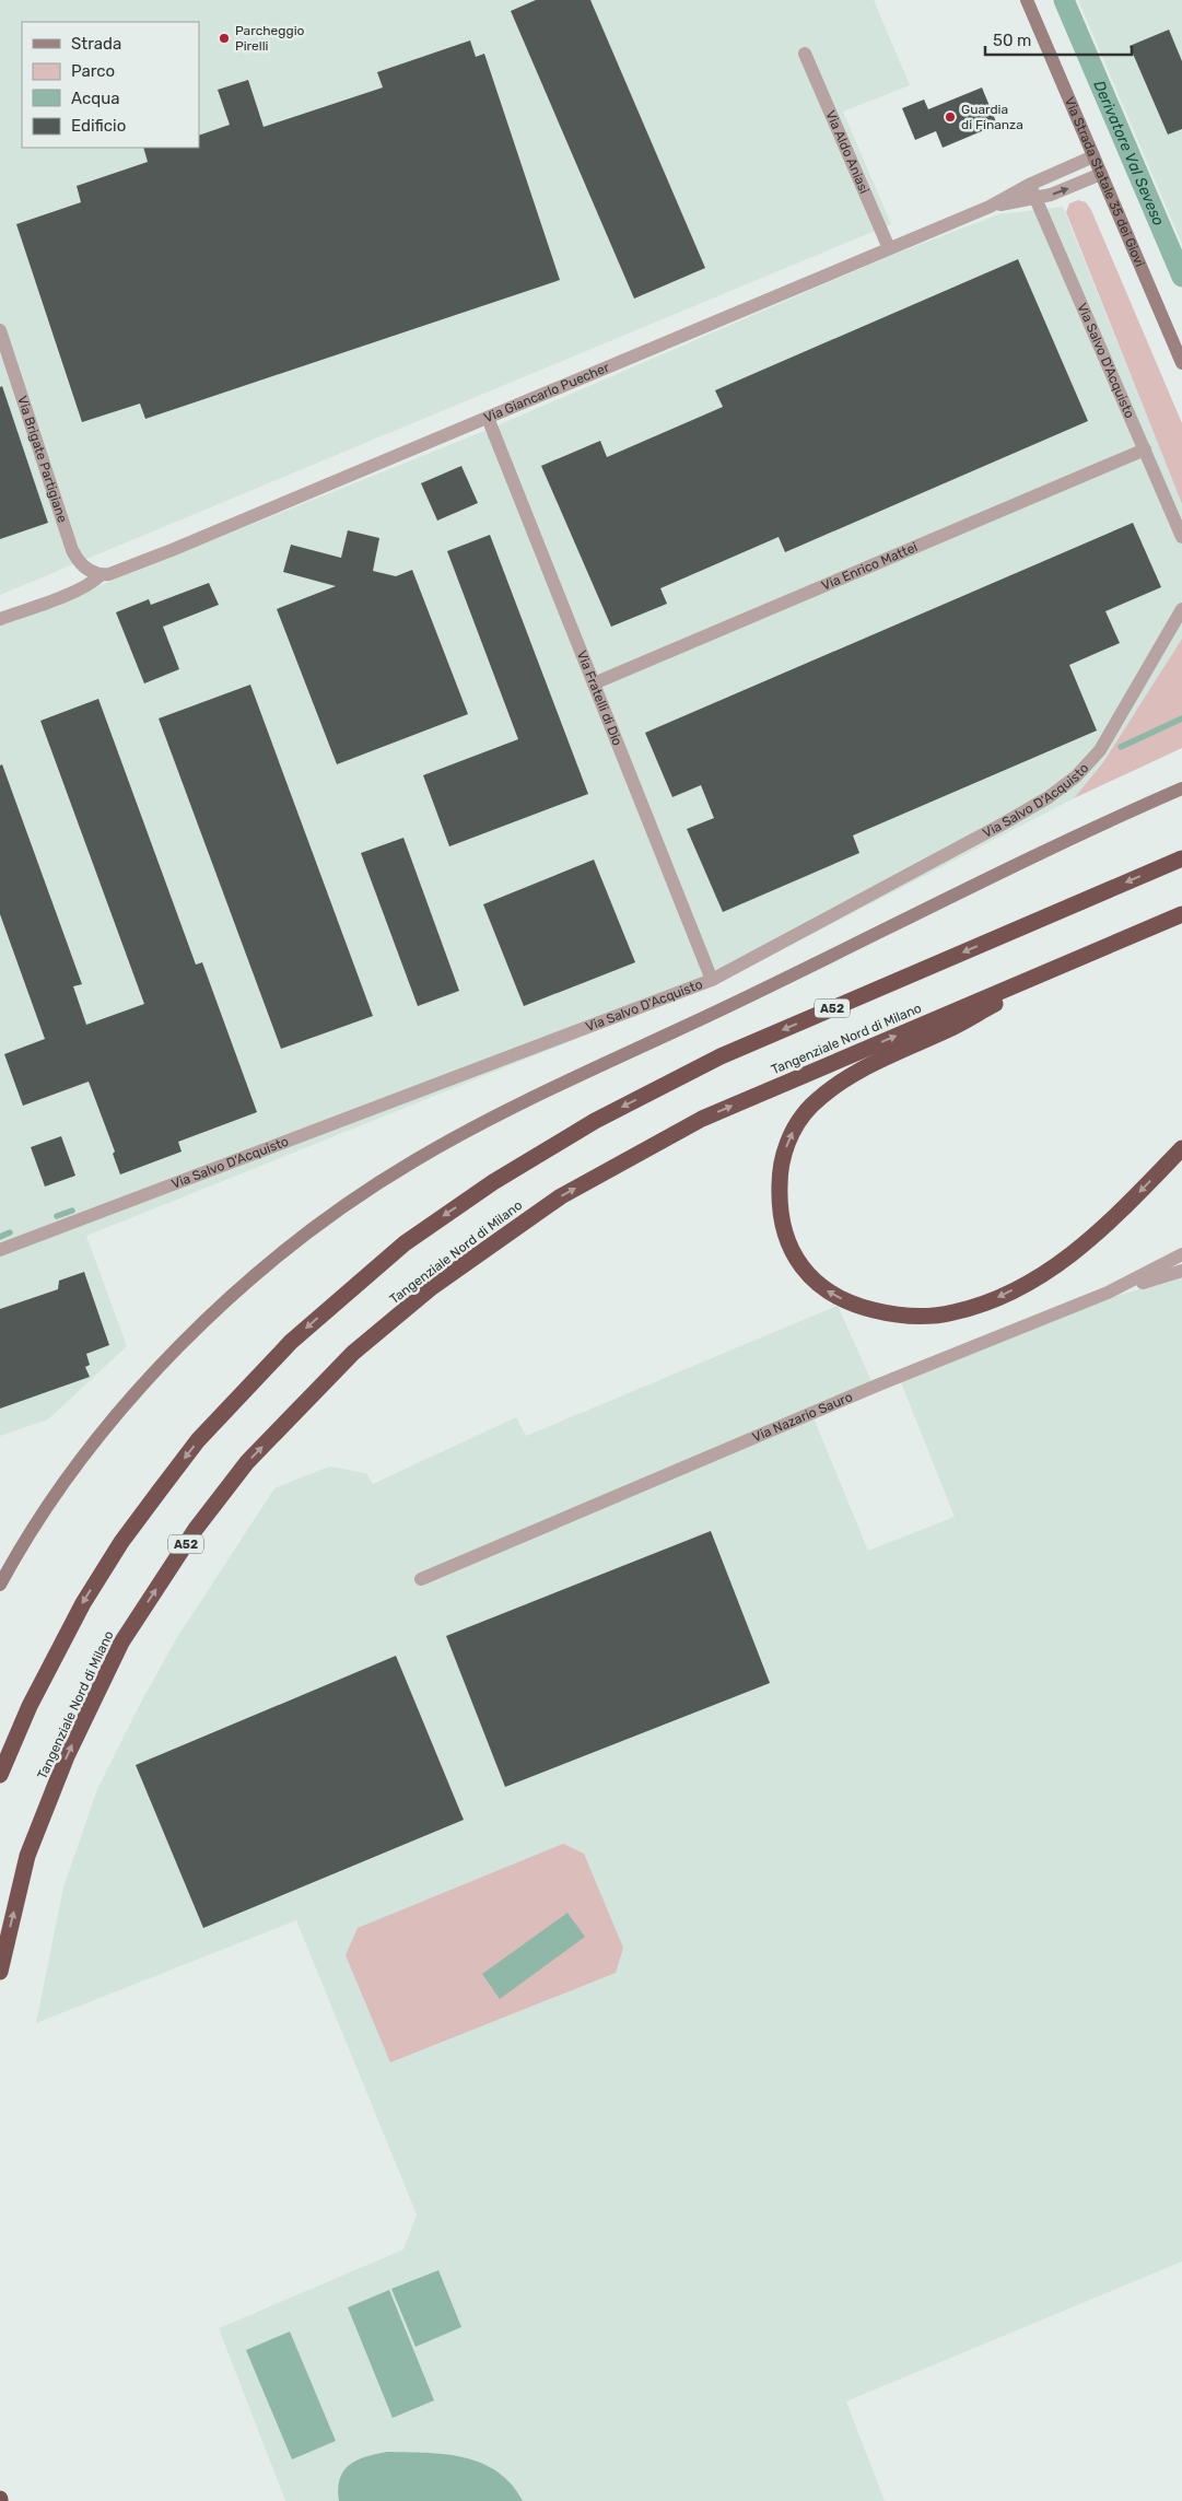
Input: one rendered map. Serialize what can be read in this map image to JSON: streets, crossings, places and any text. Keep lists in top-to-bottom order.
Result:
{
  "streets": {
    "highway": ["A52", "Tangenziale Nord di Milano"],
    "main road": ["Via Strada Statale 35 dei Giovi"],
    "street": [
      "Via Aldo Aniasi",
      "Via Salvo D'Acquisto",
      "Via Giancarlo Puecher",
      "Via Brigate Partigiane",
      "Via Enrico Mattei",
      "Via Fratelli di Dio",
      "Via Nazario Sauro"
    ]
  },
  "crossings": [
    ["Via Aldo Aniasi", "Via Giancarlo Puecher"],
    ["Via Strada Statale 35 dei Giovi", "Via Giancarlo Puecher"],
    ["Via Salvo D'Acquisto", "Via Giancarlo Puecher"],
    ["Via Salvo D'Acquisto", "Via Enrico Mattei"],
    ["Via Salvo D'Acquisto", "Via Fratelli di Dio"],
    ["Via Giancarlo Puecher", "Via Brigate Partigiane"],
    ["Via Giancarlo Puecher", "Via Fratelli di Dio"],
    ["Via Enrico Mattei", "Via Fratelli di Dio"]
  ],
  "water": ["Derivatore Val Seveso"],
  "places": ["Parcheggio Pirelli", "Guardia di Finanza"],
  "legend": [
    "Strada",
    "Parco",
    "Acqua",
    "Edificio"
  ],
  "scale_bar": "50 m"
}
